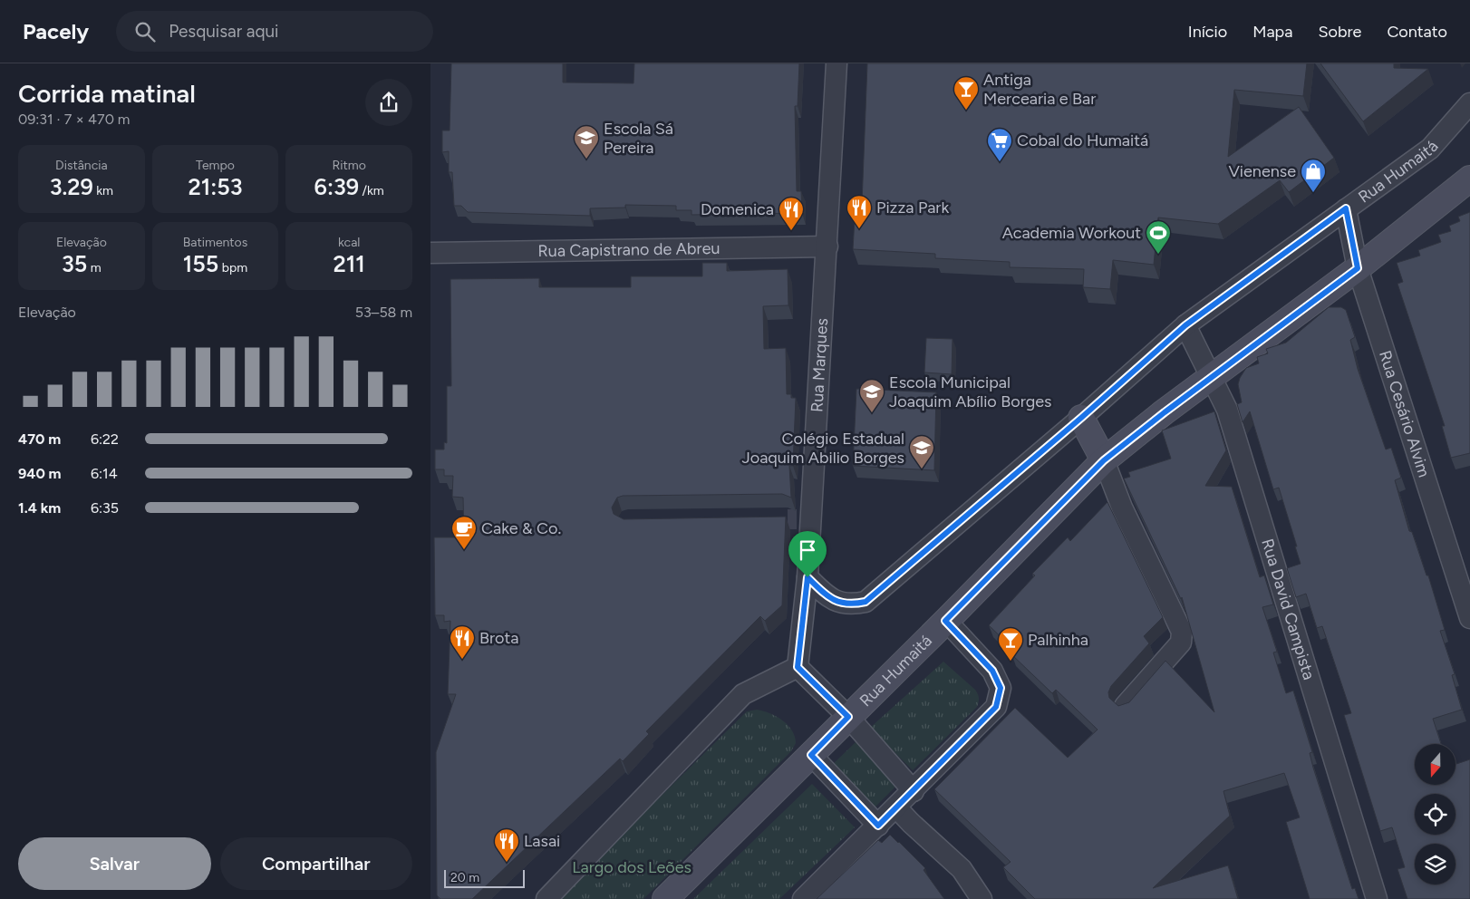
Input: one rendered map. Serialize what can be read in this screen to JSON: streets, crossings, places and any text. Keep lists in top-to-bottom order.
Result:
{
  "streets": {
    "main road": ["Rua Humaitá"],
    "street": [
      "Rua Capistrano de Abreu",
      "Rua Marques",
      "Rua Cesário Alvim",
      "Rua David Campista"
    ]
  },
  "crossings": [
    ["Rua Humaitá", "Rua Marques"],
    ["Rua Humaitá", "Rua Cesário Alvim"],
    ["Rua Humaitá", "Rua David Campista"],
    ["Rua Capistrano de Abreu", "Rua Marques"]
  ],
  "parks": ["Largo dos Leões"],
  "places": {
    "bar": ["Antiga Mercearia e Bar", "Palhinha"],
    "school or university": ["Escola Sá Pereira", "Escola Municipal Joaquim Abílio Borges", "Colégio Estadual Joaquim Abilio Borges"],
    "supermarket": ["Cobal do Humaitá"],
    "shop": ["Vienense"],
    "restaurant": [
      "Pizza Park",
      "Domenica",
      "Brota",
      "Lasai"
    ],
    "sports": ["Academia Workout"],
    "cafe": ["Cake & Co."]
  },
  "scale_bar": "20 m",
  "north": "bottom",
  "page": {
    "header": "Pacely",
    "search": "Pesquisar aqui",
    "nav": [
      "Início",
      "Mapa",
      "Sobre",
      "Contato"
    ],
    "heading": ["Corrida matinal", "09:31 · 7 × 470 m"],
    "stats": [
      ["Distância", "3.29 km"],
      ["Tempo", "21:53"],
      ["Ritmo", "6:39 /km"],
      ["Elevação", "35 m"],
      ["Batimentos", "155 bpm"],
      ["kcal", "211"]
    ],
    "chart": ["Elevação", "53–58 m"],
    "list": [
      {
        "name": "470 m",
        "note": "6:22"
      },
      {
        "name": "940 m",
        "note": "6:14"
      },
      {
        "name": "1.4 km",
        "note": "6:35"
      }
    ],
    "buttons": ["Salvar", "Compartilhar"],
    "scale": "20 m"
  }
}
